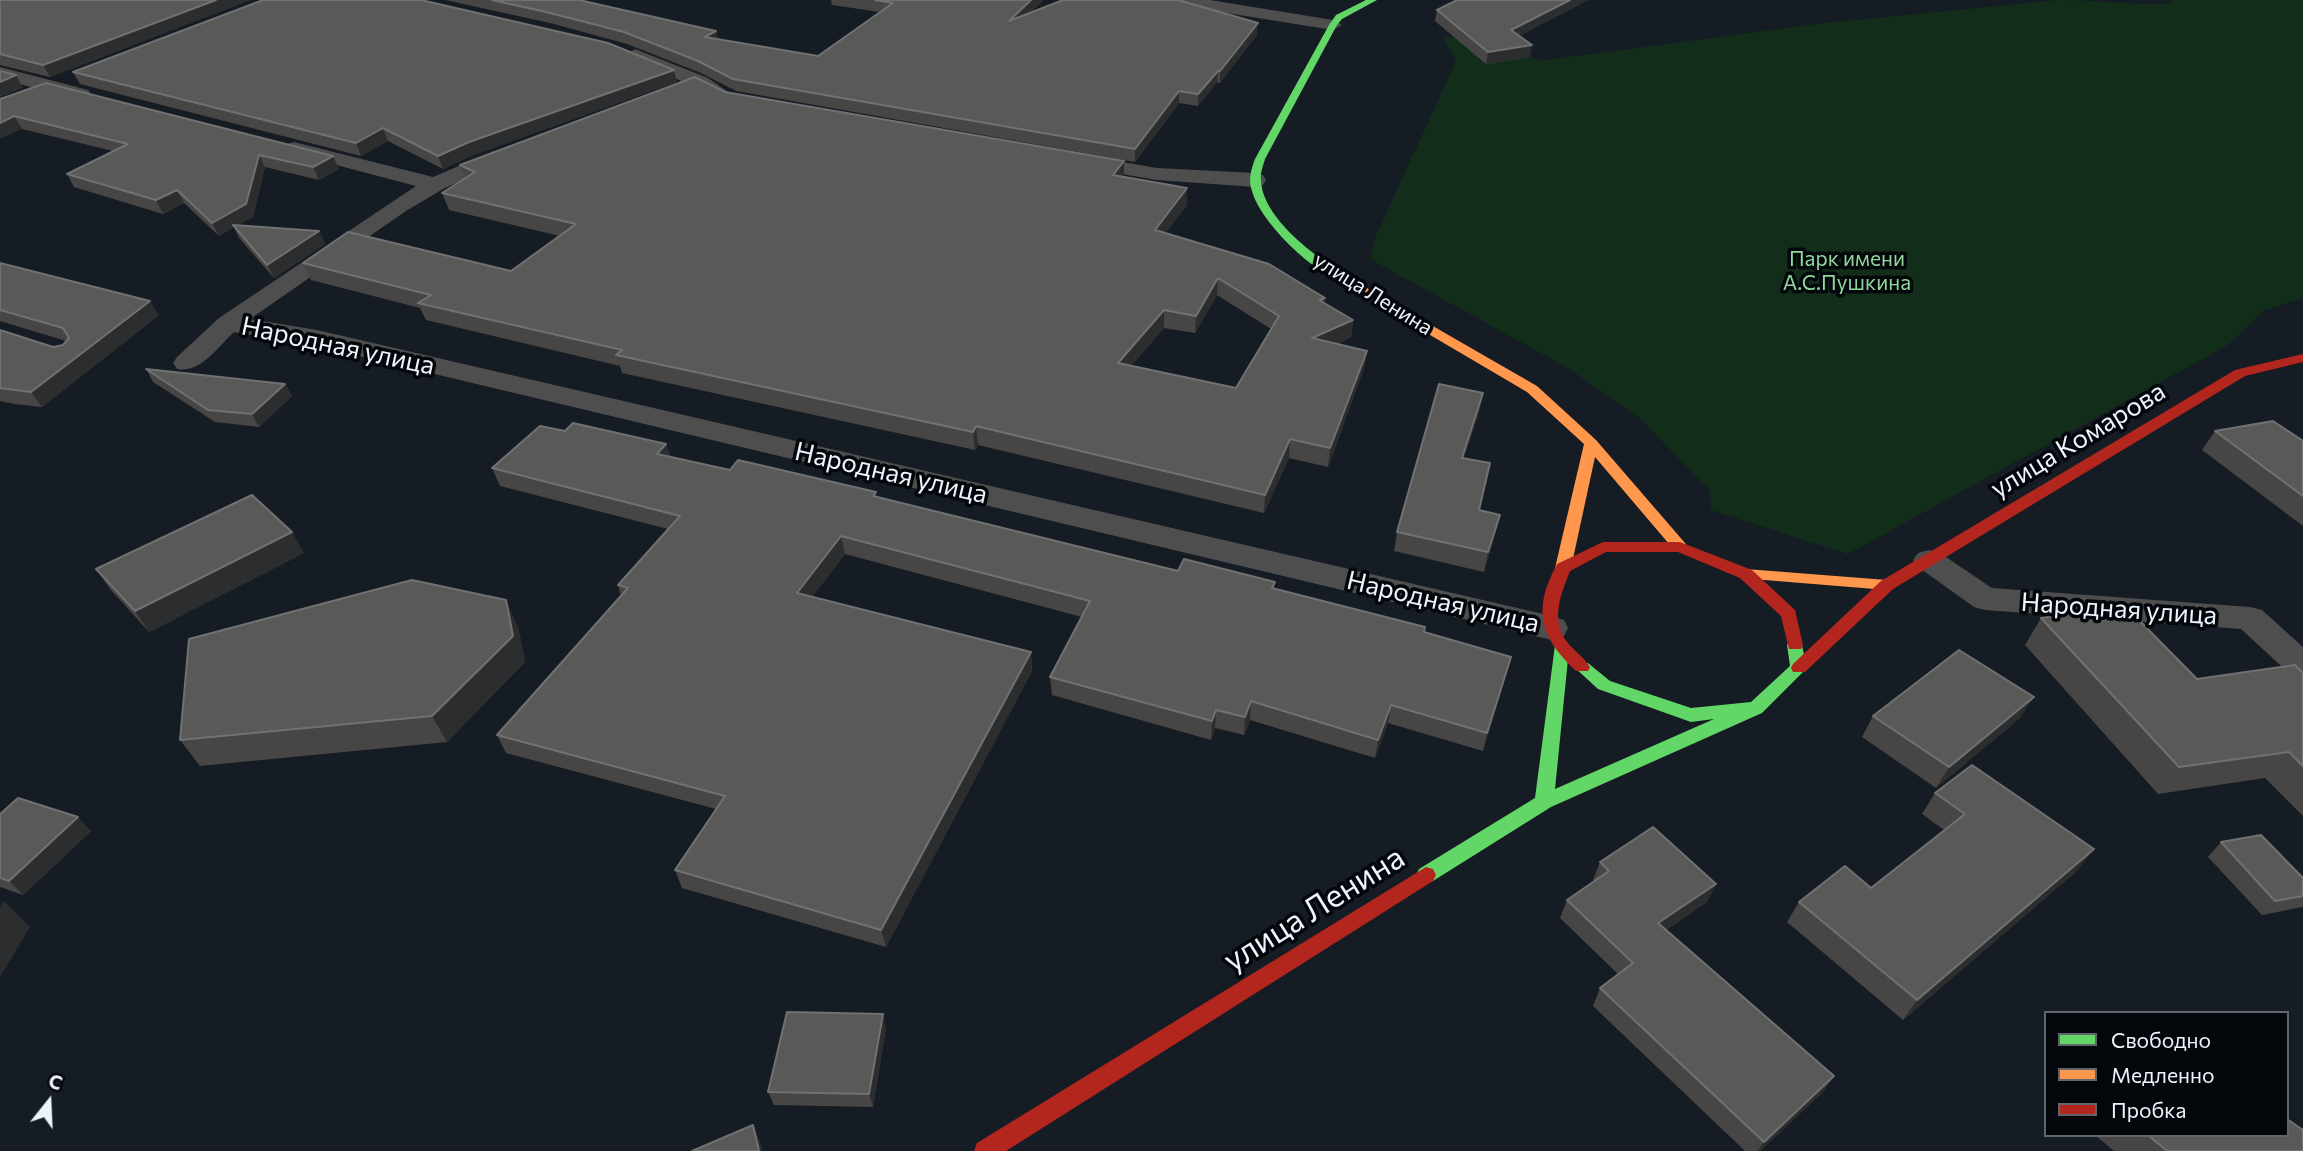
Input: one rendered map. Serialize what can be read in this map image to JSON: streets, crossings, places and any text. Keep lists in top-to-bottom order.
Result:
{
  "streets": {
    "street": ["улица Ленина", "Народная улица", "улица Комарова"]
  },
  "crossings": [
    ["улица Ленина", "Народная улица"],
    ["улица Ленина", "улица Комарова"],
    ["Народная улица", "улица Комарова"]
  ],
  "parks": ["Парк имени А.С.Пушкина"],
  "legend": ["Свободно", "Медленно", "Пробка"],
  "north": "top"
}
